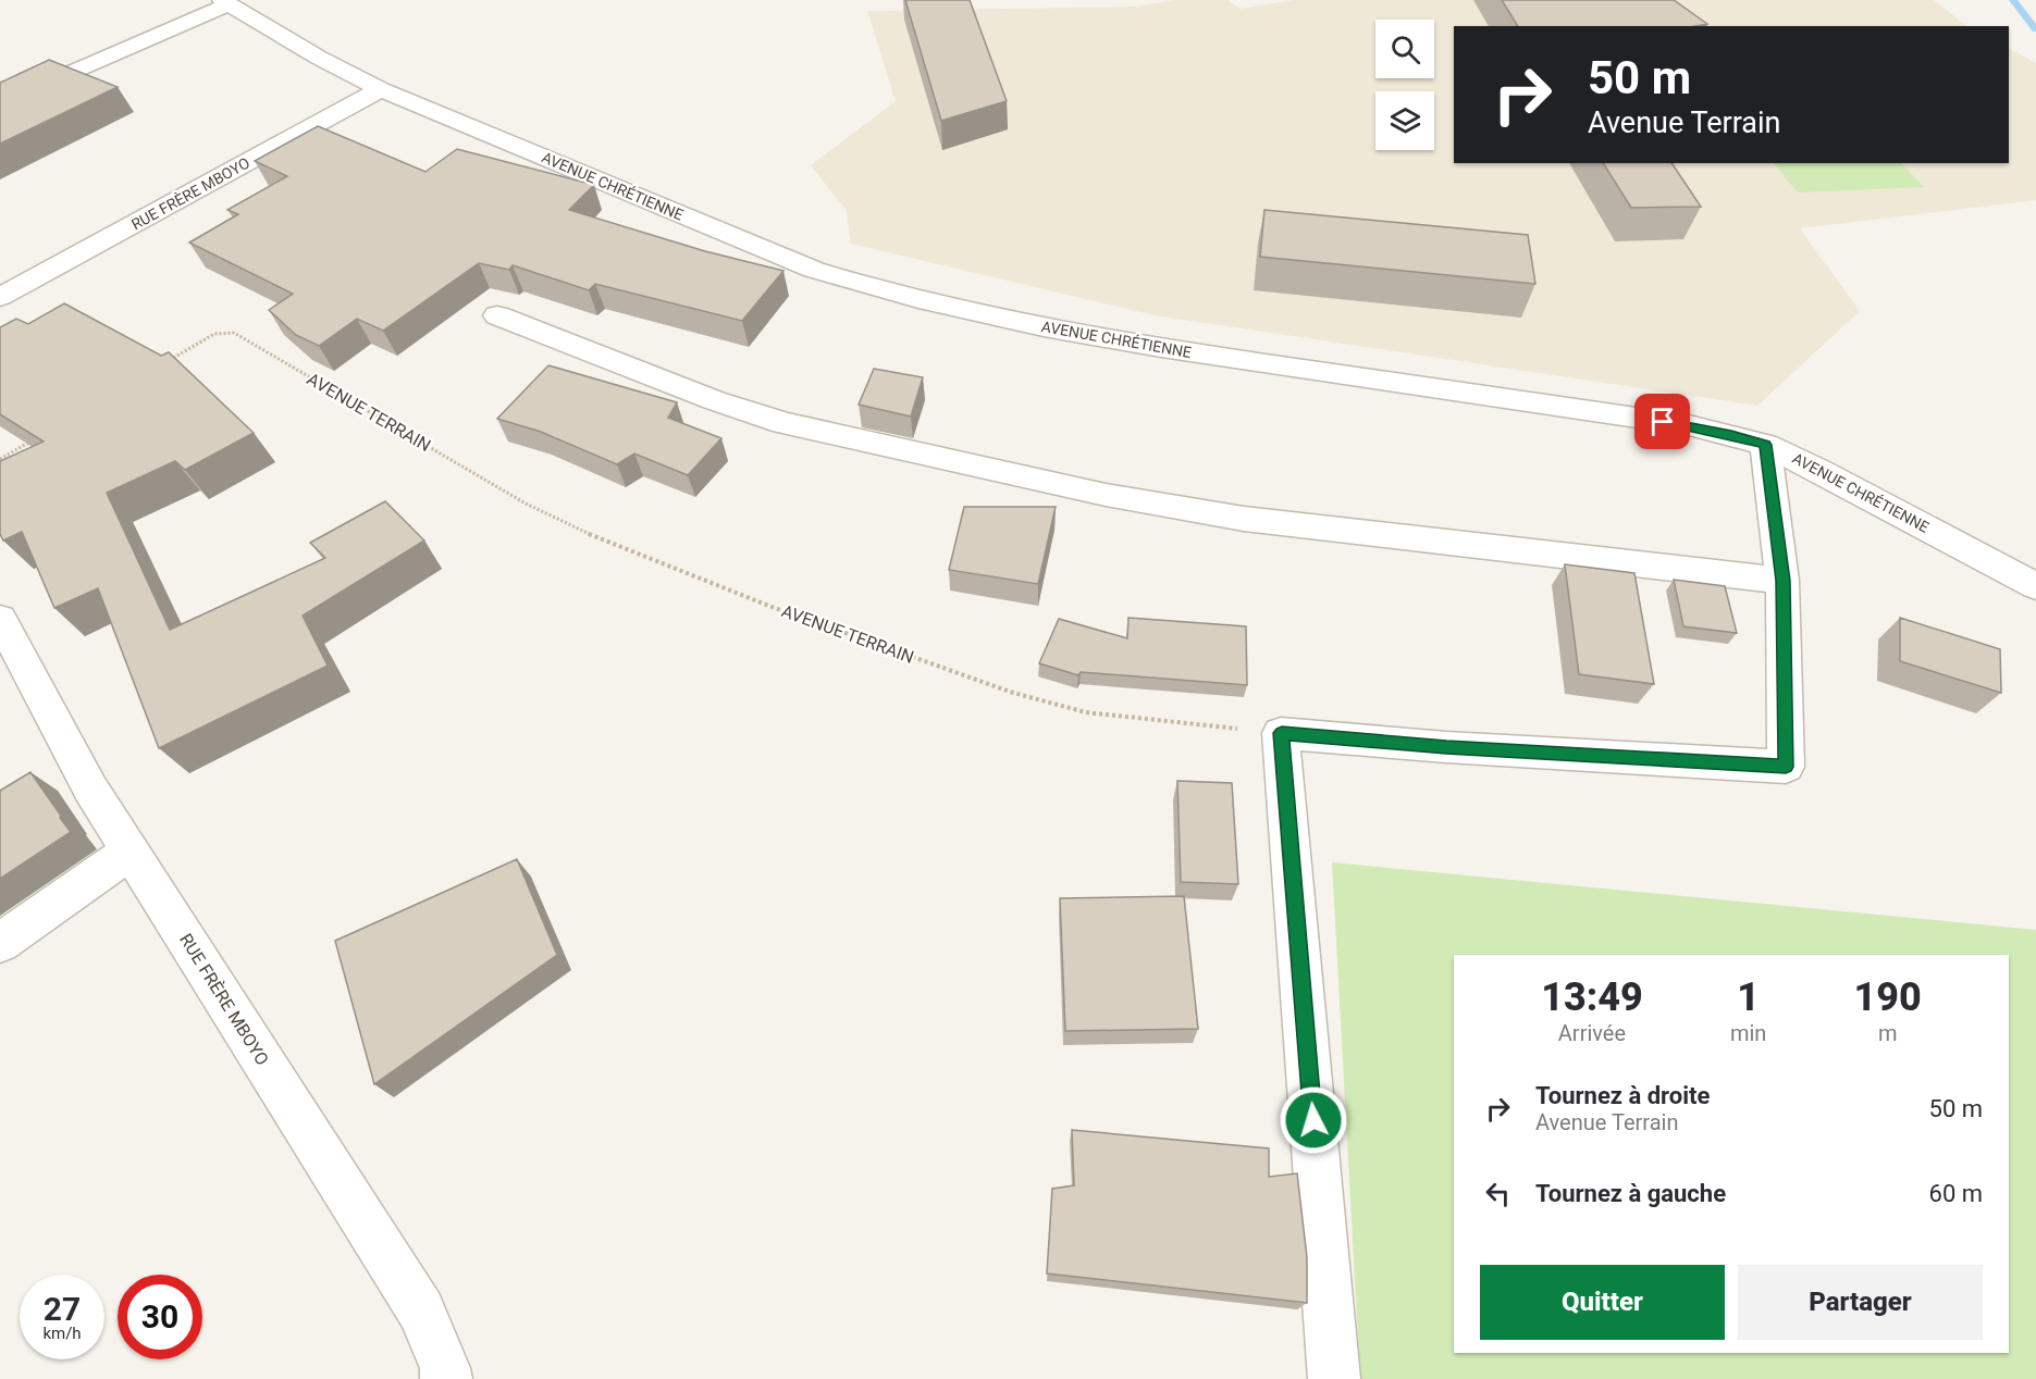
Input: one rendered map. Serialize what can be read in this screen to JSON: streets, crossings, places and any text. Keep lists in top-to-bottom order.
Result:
{
  "streets": {
    "street": ["AVENUE CHRÉTIENNE", "RUE FRÈRE MBOYO"],
    "path": ["AVENUE TERRAIN"]
  },
  "crossings": [
    ["AVENUE CHRÉTIENNE", "RUE FRÈRE MBOYO"]
  ],
  "page": {
    "turn": ["50 m", "Avenue Terrain"],
    "eta": [
      "13:49",
      "Arrivée",
      "1",
      "min",
      "190",
      "m"
    ],
    "list": [
      {
        "name": "Tournez à droite",
        "note": "Avenue Terrain",
        "value": "50 m"
      },
      {
        "name": "Tournez à gauche",
        "value": "60 m"
      }
    ],
    "buttons": ["Quitter", "Partager"],
    "speed": "27 km/h",
    "limit": "30"
  }
}
